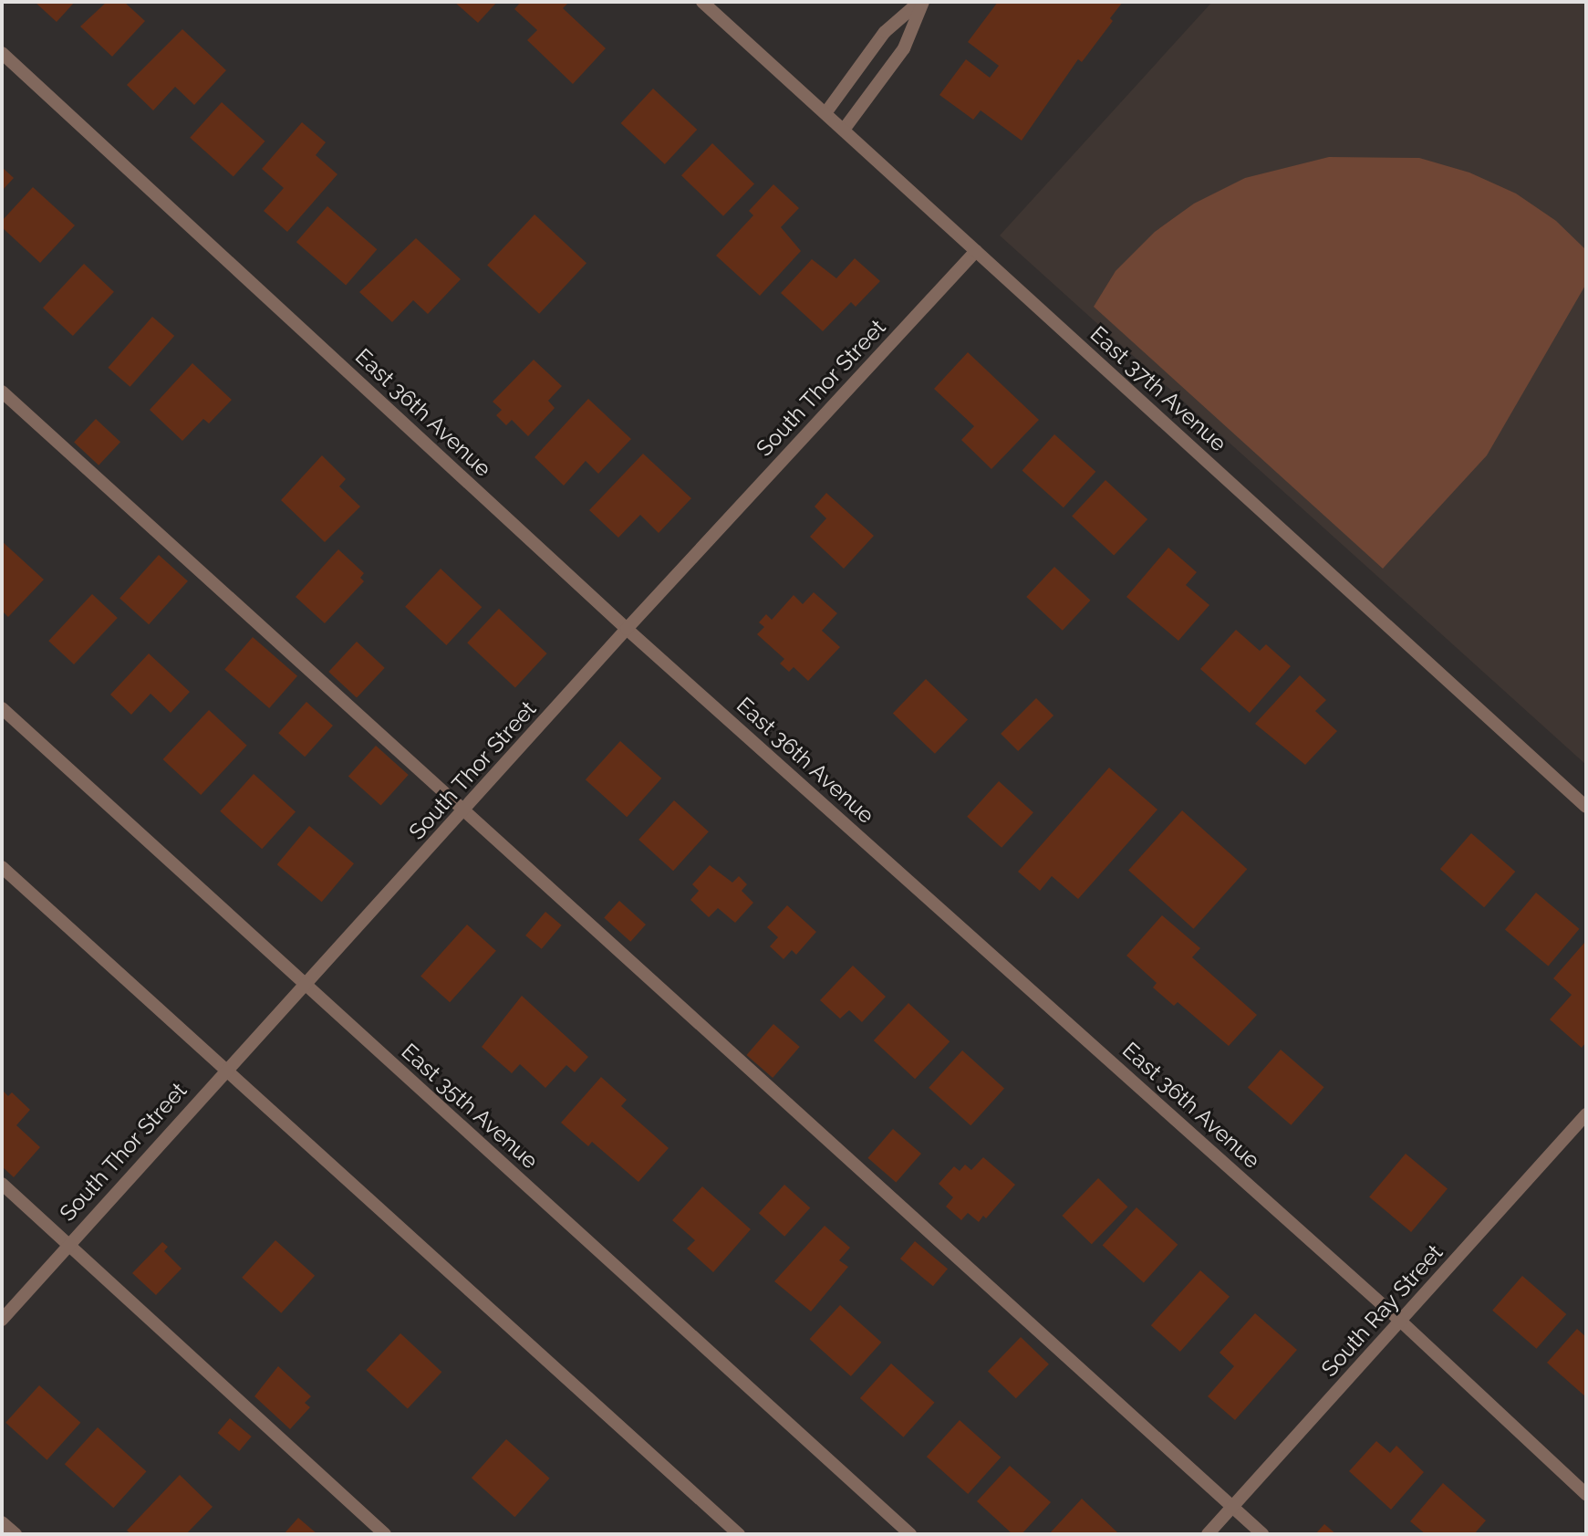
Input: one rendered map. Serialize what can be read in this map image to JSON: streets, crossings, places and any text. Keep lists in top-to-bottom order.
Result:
{
  "streets": {
    "street": [
      "South Thor Street",
      "East 37th Avenue",
      "East 36th Avenue",
      "East 35th Avenue",
      "South Ray Street"
    ]
  },
  "crossings": [
    ["South Thor Street", "East 37th Avenue"],
    ["South Thor Street", "East 36th Avenue"],
    ["South Thor Street", "East 35th Avenue"],
    ["East 36th Avenue", "South Ray Street"]
  ]
}
